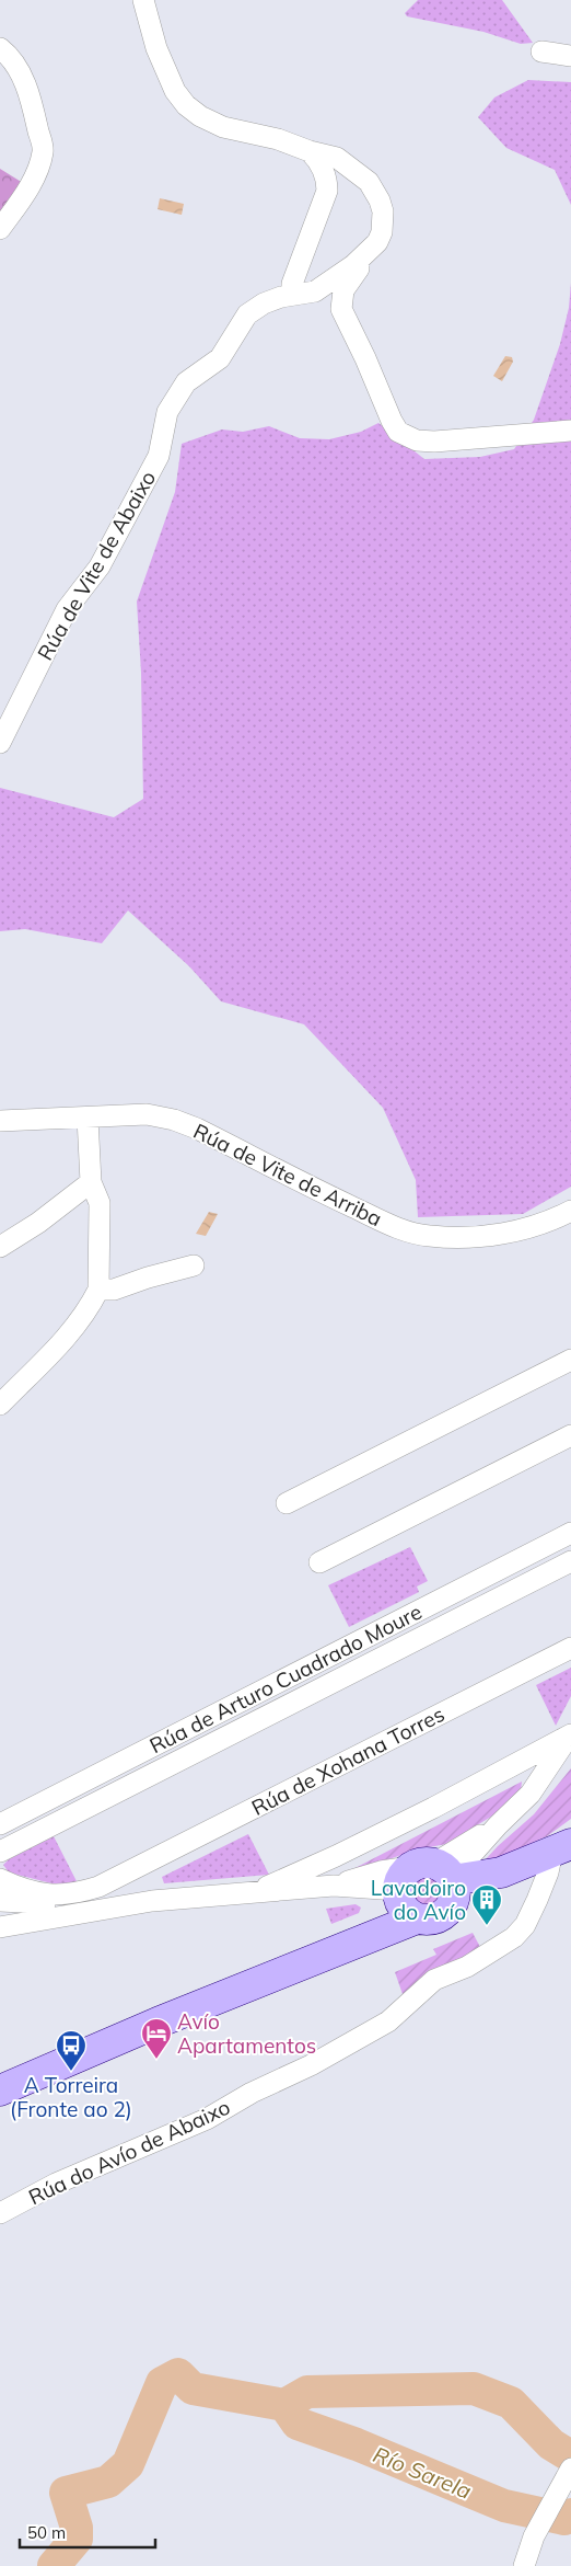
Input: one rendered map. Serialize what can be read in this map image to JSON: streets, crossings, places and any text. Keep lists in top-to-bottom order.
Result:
{
  "streets": {
    "street": [
      "Rúa de Vite de Abaixo",
      "Rúa de Vite de Arriba",
      "Rúa de Arturo Cuadrado Moure",
      "Rúa de Xohana Torres",
      "Rúa do Avío de Abaixo"
    ]
  },
  "water": ["Río Sarela"],
  "places": {
    "building": ["Lavadoiro do Avío"],
    "hotel": ["Avío Apartamentos"],
    "bus stop": ["A Torreira (Fronte ao 2)"]
  },
  "scale_bar": "50 m"
}
